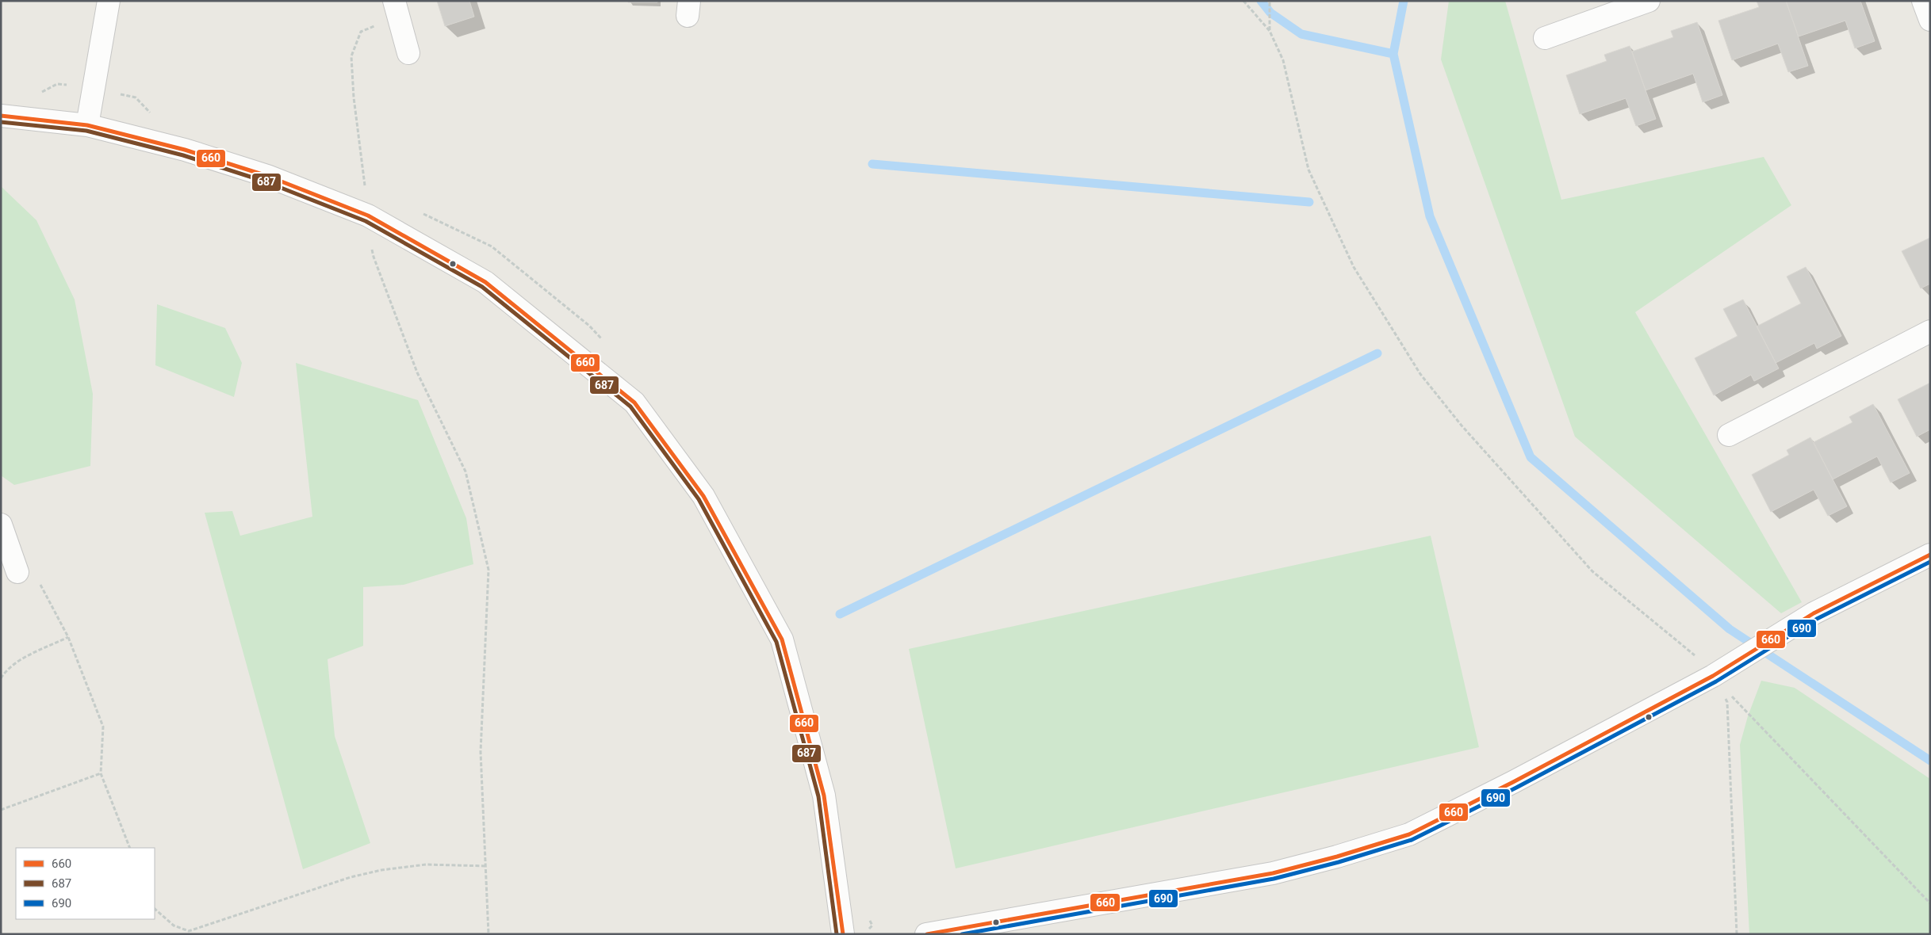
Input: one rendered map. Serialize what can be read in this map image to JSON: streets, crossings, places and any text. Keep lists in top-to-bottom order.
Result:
{
  "lines": ["transit line 660", "transit line 687", "transit line 690"],
  "legend": ["660", "687", "690"]
}
